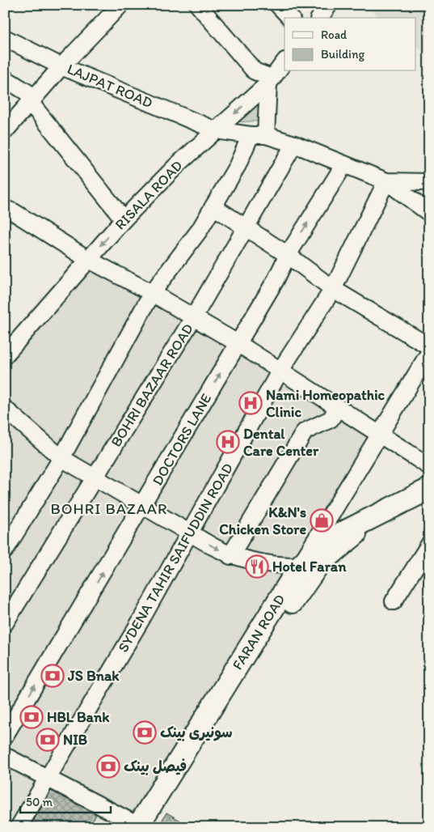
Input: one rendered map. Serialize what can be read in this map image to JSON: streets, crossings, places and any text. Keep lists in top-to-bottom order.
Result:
{
  "streets": {
    "main road": ["FARAN ROAD"],
    "street": [
      "LAJPAT ROAD",
      "RISALA ROAD",
      "BOHRI BAZAAR ROAD",
      "DOCTORS LANE",
      "SYDENA TAHIR SAIFUDDIN ROAD"
    ]
  },
  "crossings": [
    ["LAJPAT ROAD", "RISALA ROAD"],
    ["LAJPAT ROAD", "BOHRI BAZAAR ROAD"],
    ["LAJPAT ROAD", "DOCTORS LANE"],
    ["LAJPAT ROAD", "SYDENA TAHIR SAIFUDDIN ROAD"]
  ],
  "districts": ["BOHRI BAZAAR"],
  "places": {
    "hospital": ["Nami Homeopathic Clinic", "Dental Care Center"],
    "shop": ["K&N's Chicken Store"],
    "restaurant": ["Hotel Faran"],
    "bank": [
      "JS Bnak",
      "HBL Bank",
      "سونیری بینک",
      "NIB",
      "فیصل بینک"
    ]
  },
  "legend": ["Road", "Building"],
  "scale_bar": "50 m"
}
